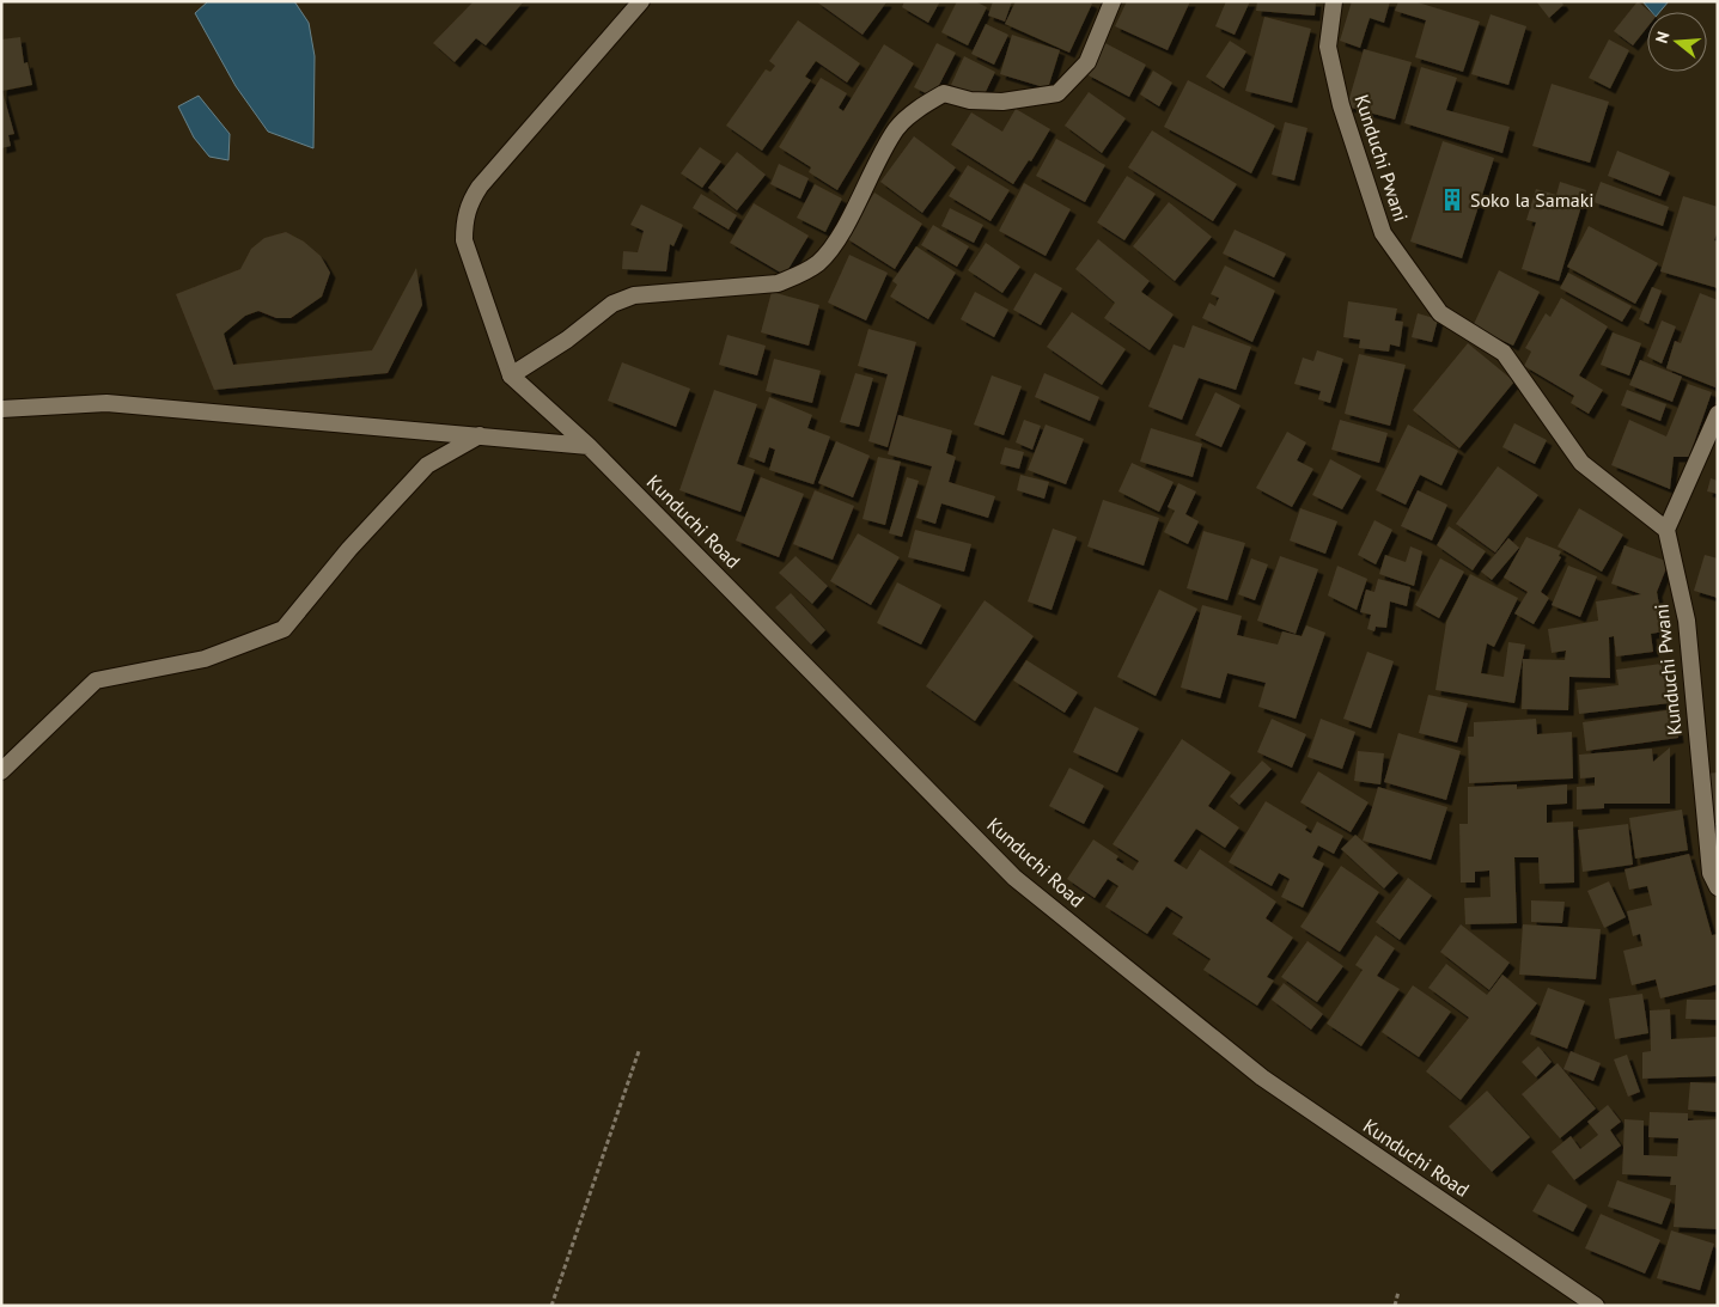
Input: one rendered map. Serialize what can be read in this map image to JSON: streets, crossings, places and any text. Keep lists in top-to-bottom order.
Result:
{
  "streets": {
    "street": ["Kunduchi Pwani", "Kunduchi Road"]
  },
  "places": {
    "building": ["Soko la Samaki"]
  },
  "north": "left"
}
